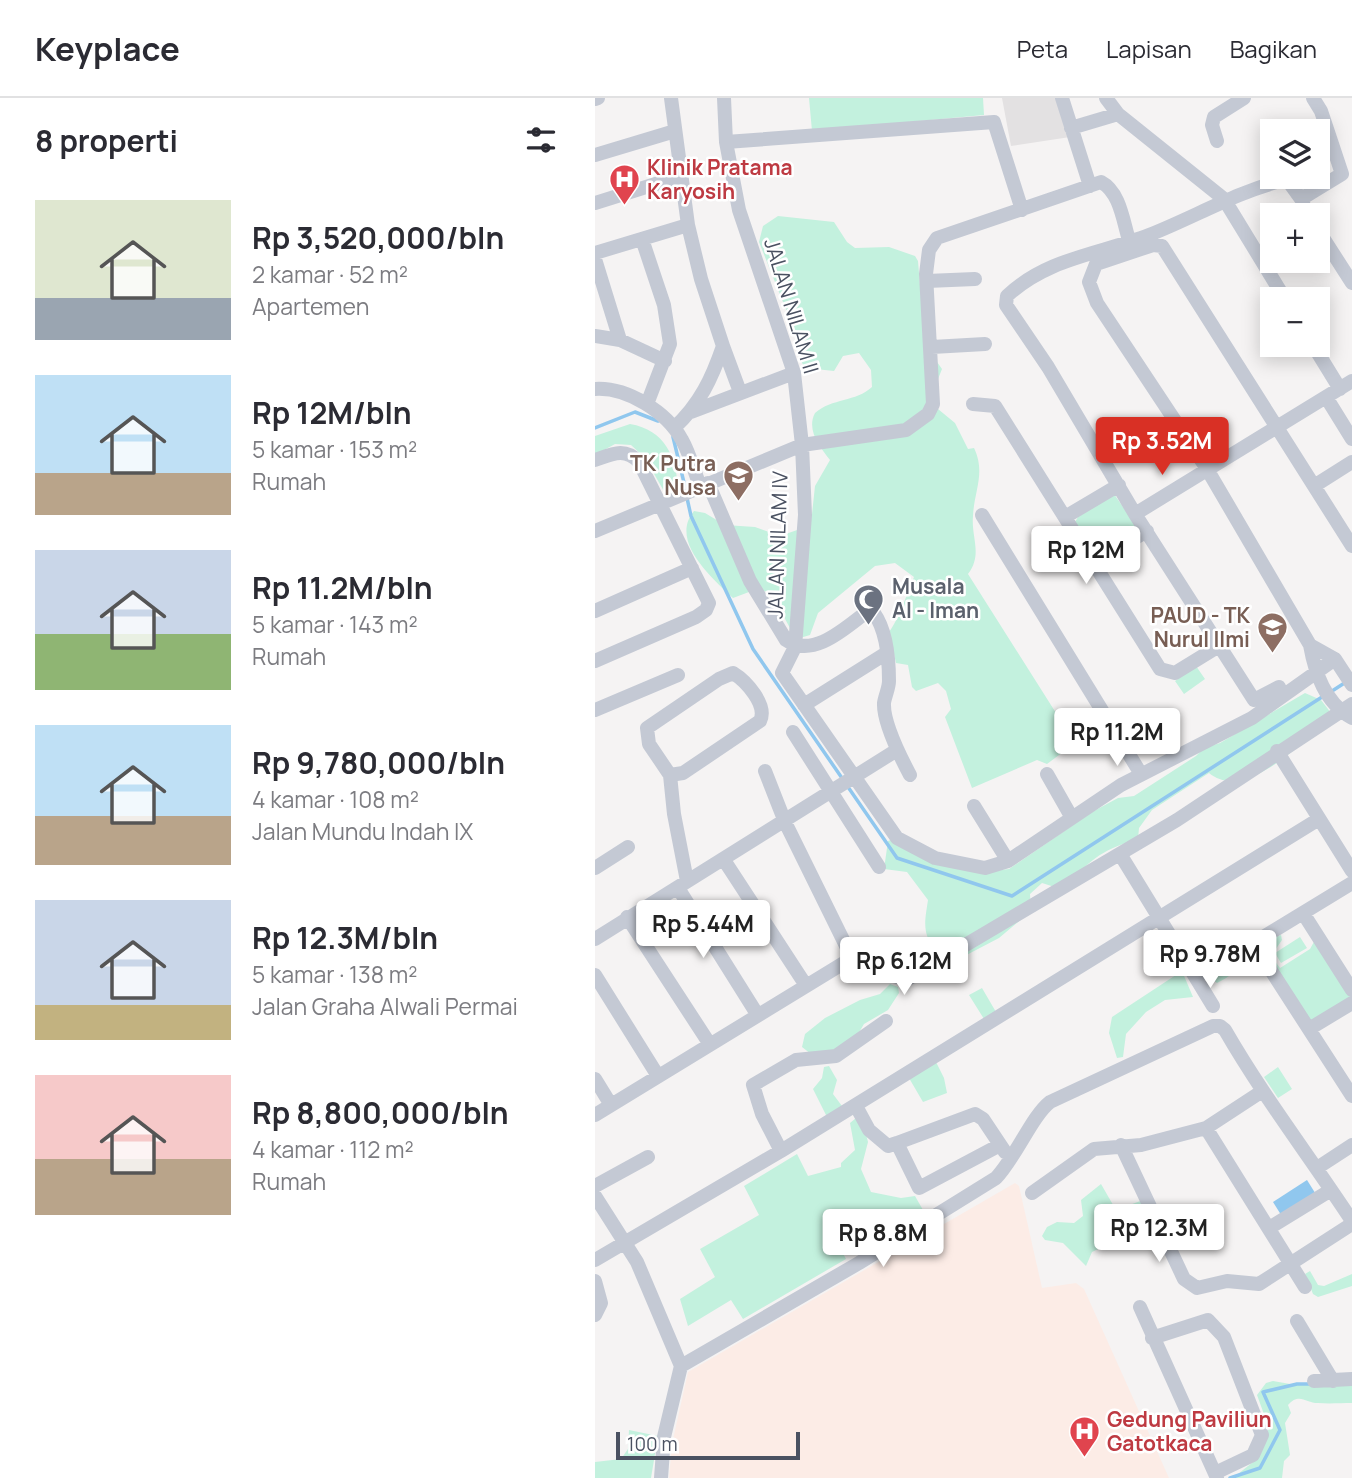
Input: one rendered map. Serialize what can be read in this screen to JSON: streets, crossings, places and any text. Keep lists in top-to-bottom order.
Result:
{
  "streets": {
    "street": ["JALAN NILAM II", "JALAN NILAM IV"]
  },
  "crossings": [
    ["JALAN NILAM II", "JALAN NILAM IV"]
  ],
  "places": {
    "hospital": ["Klinik Pratama Karyosih", "Gedung Paviliun Gatotkaca"],
    "school or university": ["TK Putra Nusa", "PAUD - TK Nurul Ilmi"],
    "mosque": ["Musala Al - Iman"]
  },
  "scale_bar": "100 m",
  "page": {
    "header": "Keyplace",
    "nav": ["Peta", "Lapisan", "Bagikan"],
    "heading": "8 properti",
    "map_buttons": ["+", "−"],
    "list": [
      {
        "name": "Rp 3,520,000/bln",
        "note": "2 kamar · 52 m² · Apartemen"
      },
      {
        "name": "Rp 12M/bln",
        "note": "5 kamar · 153 m² · Rumah"
      },
      {
        "name": "Rp 11.2M/bln",
        "note": "5 kamar · 143 m² · Rumah"
      },
      {
        "name": "Rp 9,780,000/bln",
        "note": "4 kamar · 108 m² · Jalan Mundu Indah IX"
      },
      {
        "name": "Rp 12.3M/bln",
        "note": "5 kamar · 138 m² · Jalan Graha Alwali Permai"
      },
      {
        "name": "Rp 8,800,000/bln",
        "note": "4 kamar · 112 m² · Rumah"
      }
    ],
    "price": [
      "Rp 3.52M",
      "Rp 12M",
      "Rp 11.2M",
      "Rp 5.44M",
      "Rp 9.78M",
      "Rp 6.12M",
      "Rp 12.3M",
      "Rp 8.8M"
    ],
    "scale": "100 m"
  }
}
